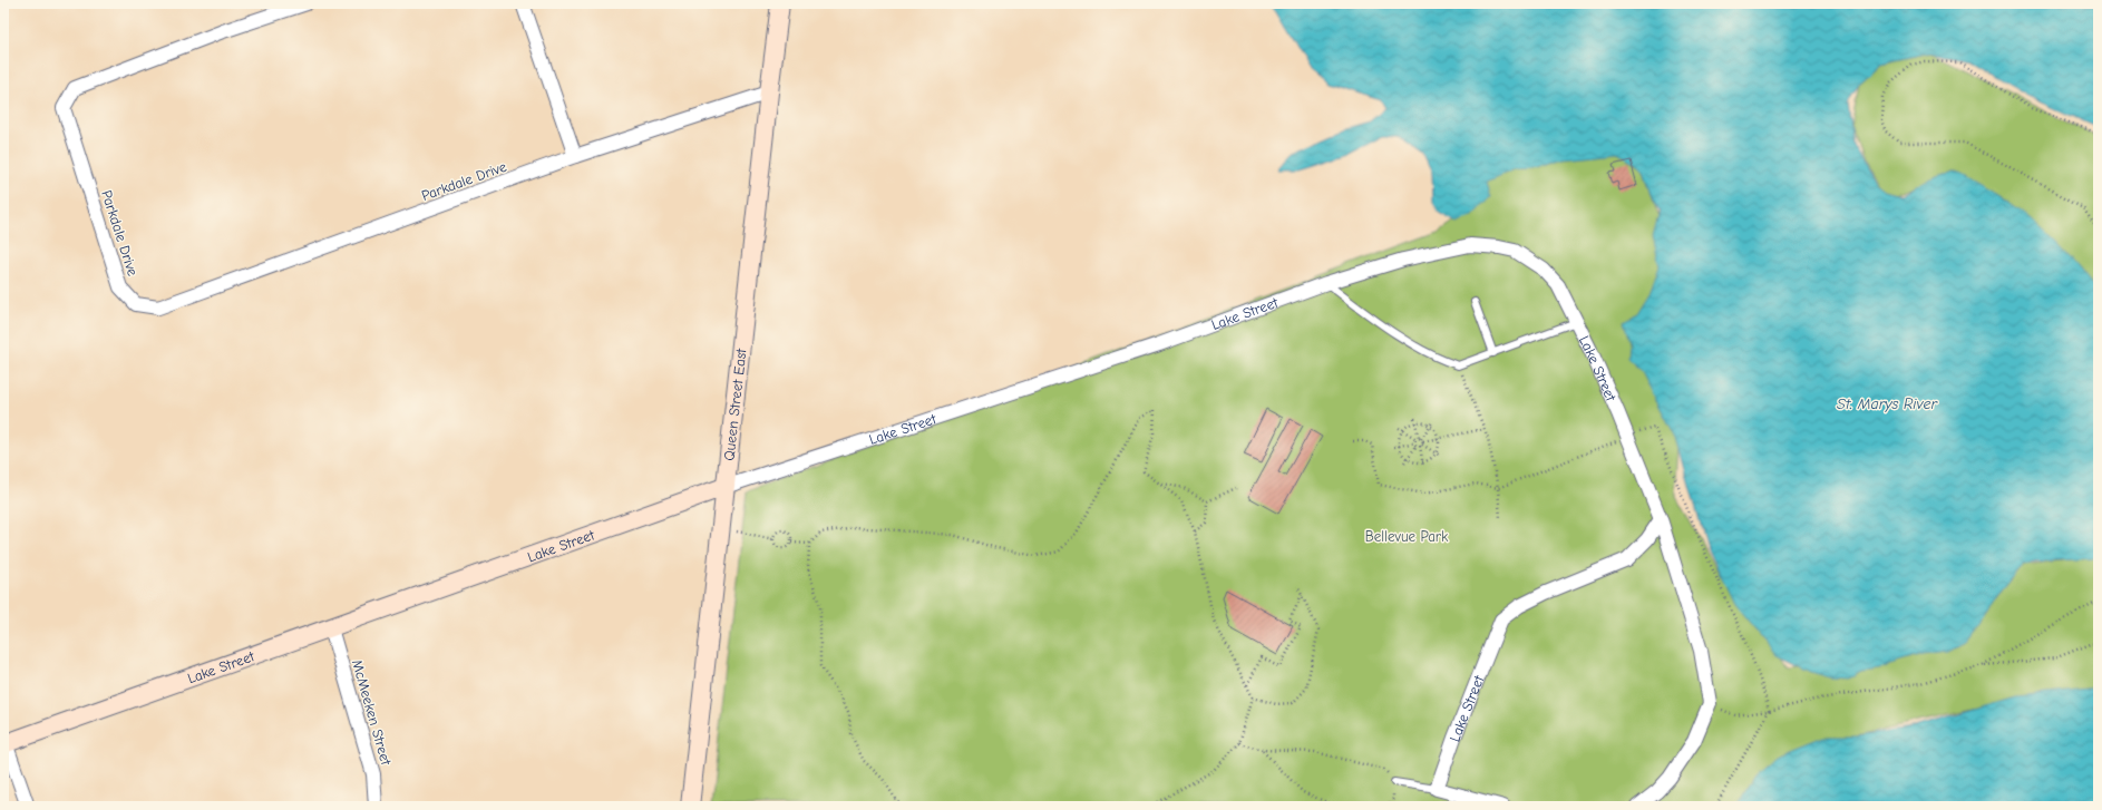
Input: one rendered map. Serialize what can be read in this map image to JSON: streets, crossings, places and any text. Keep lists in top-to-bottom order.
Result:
{
  "streets": {
    "main road": ["Lake Street", "Queen Street East"],
    "street": ["Parkdale Drive", "McMeeken Street"]
  },
  "crossings": [
    ["Parkdale Drive", "Queen Street East"],
    ["Lake Street", "Queen Street East"],
    ["Lake Street", "McMeeken Street"]
  ],
  "water": ["St. Marys River"],
  "parks": ["Bellevue Park"]
}
